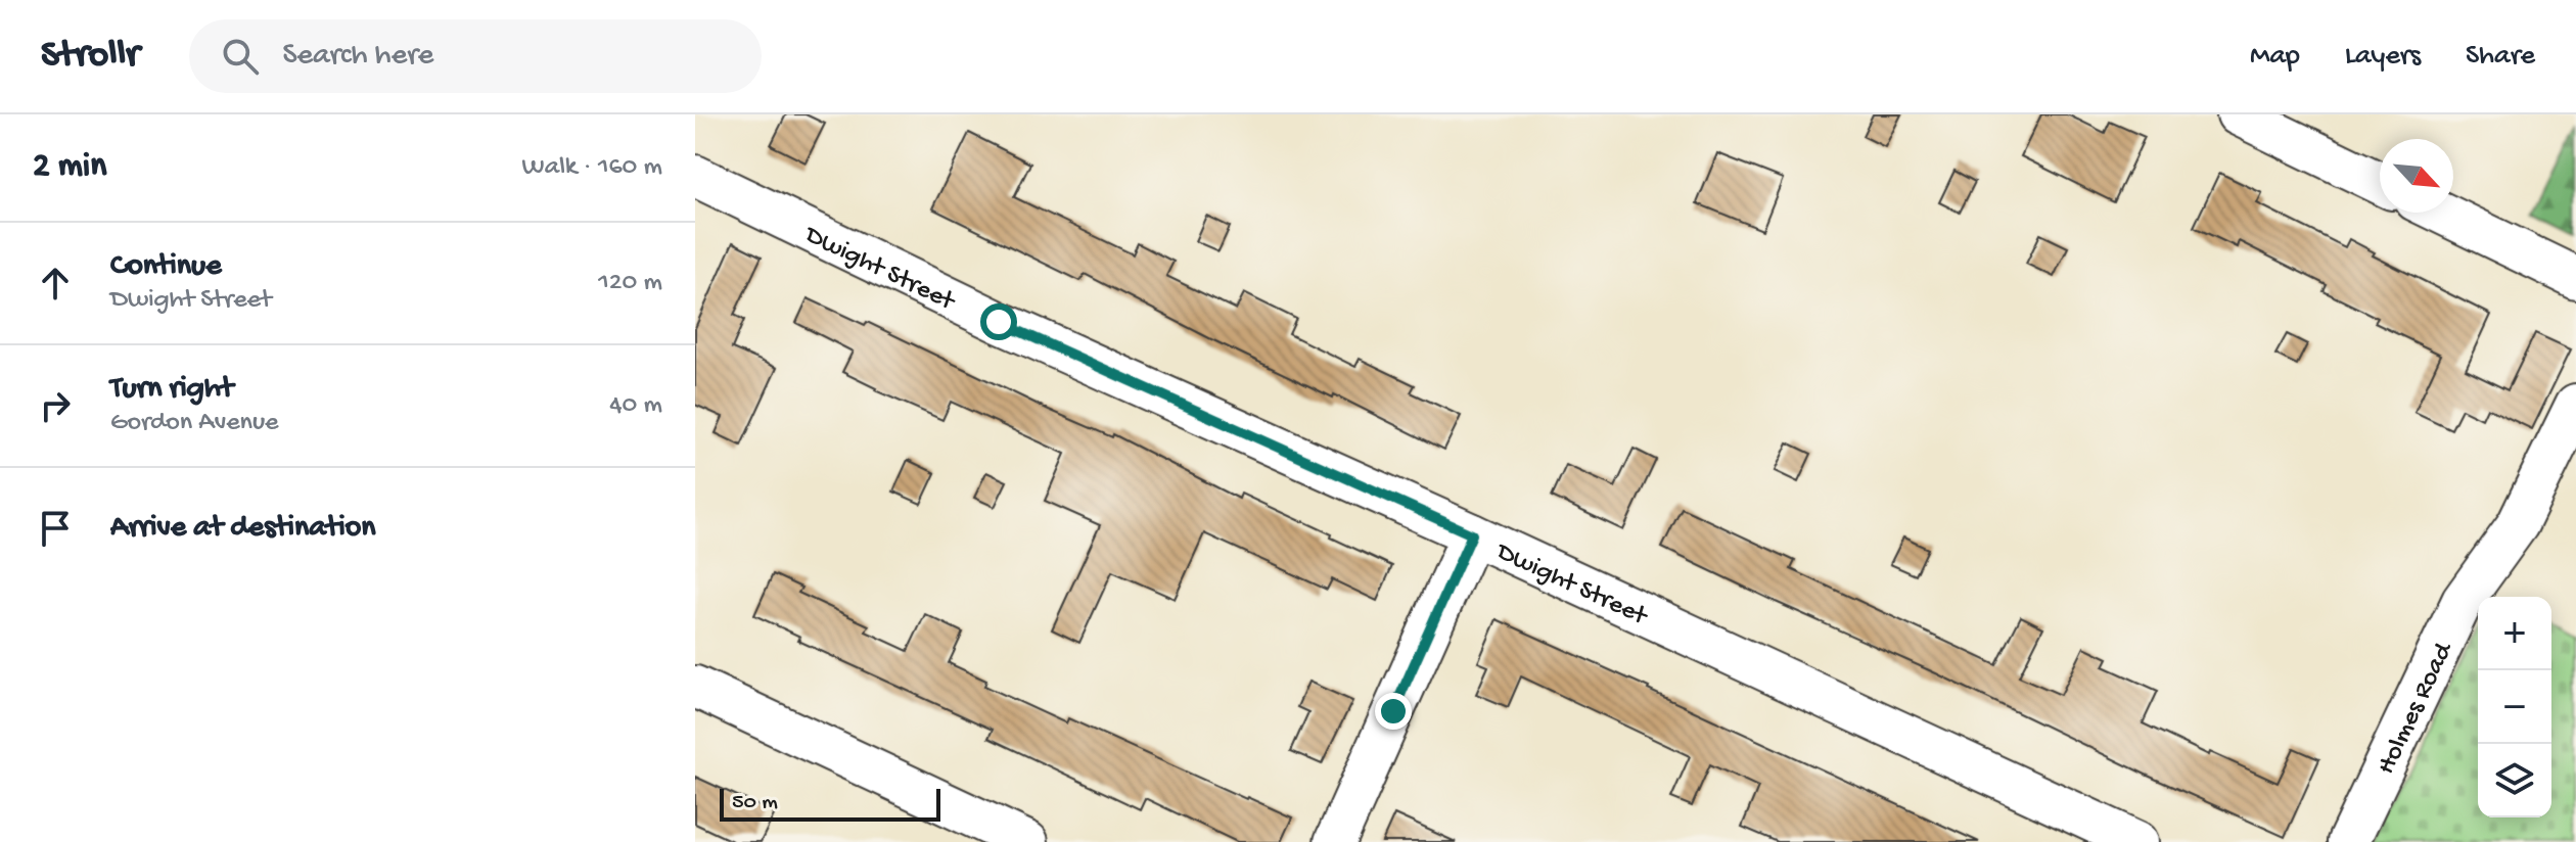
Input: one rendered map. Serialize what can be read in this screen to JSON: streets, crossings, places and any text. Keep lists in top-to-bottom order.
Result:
{
  "streets": {
    "street": ["Dwight Street", "Holmes Road"]
  },
  "scale_bar": "50 m",
  "north": "bottom right",
  "page": {
    "header": "Strollr",
    "search": "Search here",
    "nav": ["Map", "Layers", "Share"],
    "heading": ["2 min", "Walk · 160 m"],
    "list": [
      ["Continue", "Dwight Street", "120 m"],
      ["Turn right", "Gordon Avenue", "40 m"],
      "Arrive at destination"
    ],
    "map_buttons": ["+", "−"],
    "scale": "50 m"
  }
}
